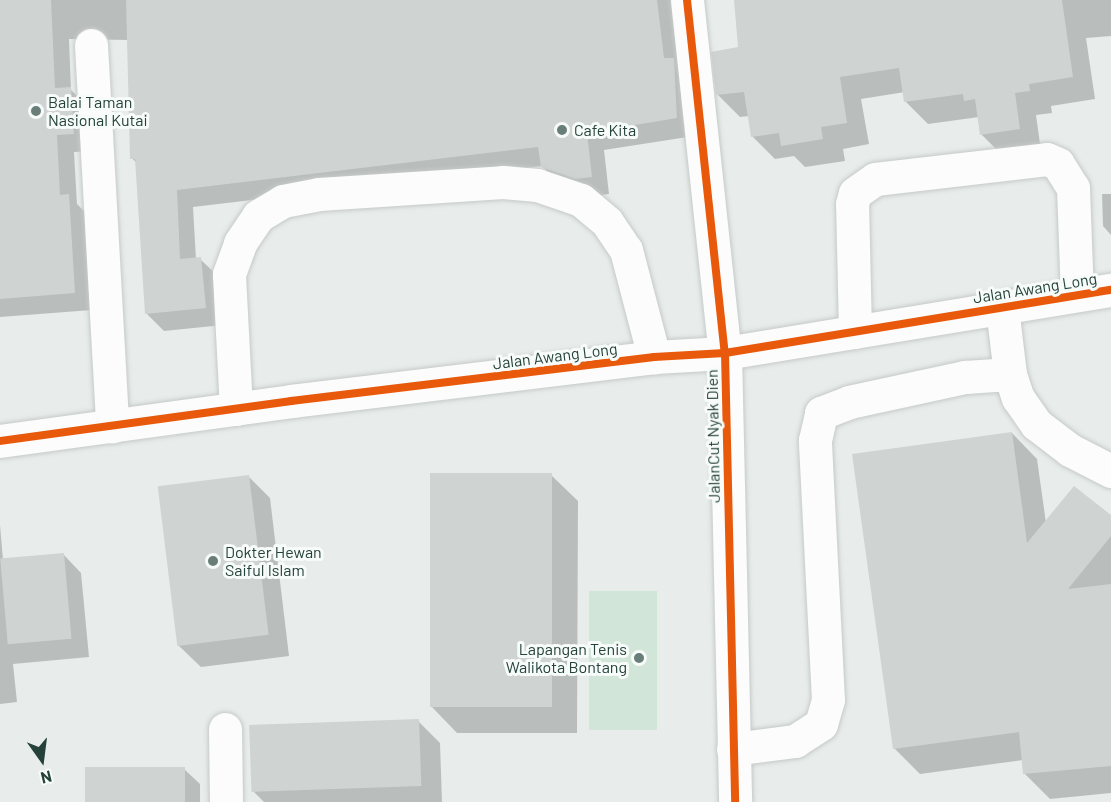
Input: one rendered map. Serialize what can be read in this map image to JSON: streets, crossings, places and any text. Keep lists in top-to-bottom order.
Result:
{
  "streets": {
    "street": ["Jalan Awang Long", "JalanCut Nyak Dien"]
  },
  "crossings": [
    ["Jalan Awang Long", "JalanCut Nyak Dien"]
  ],
  "places": [
    "Balai Taman Nasional Kutai",
    "Cafe Kita",
    "Dokter Hewan Saiful Islam",
    "Lapangan Tenis Walikota Bontang"
  ],
  "north": "bottom"
}
